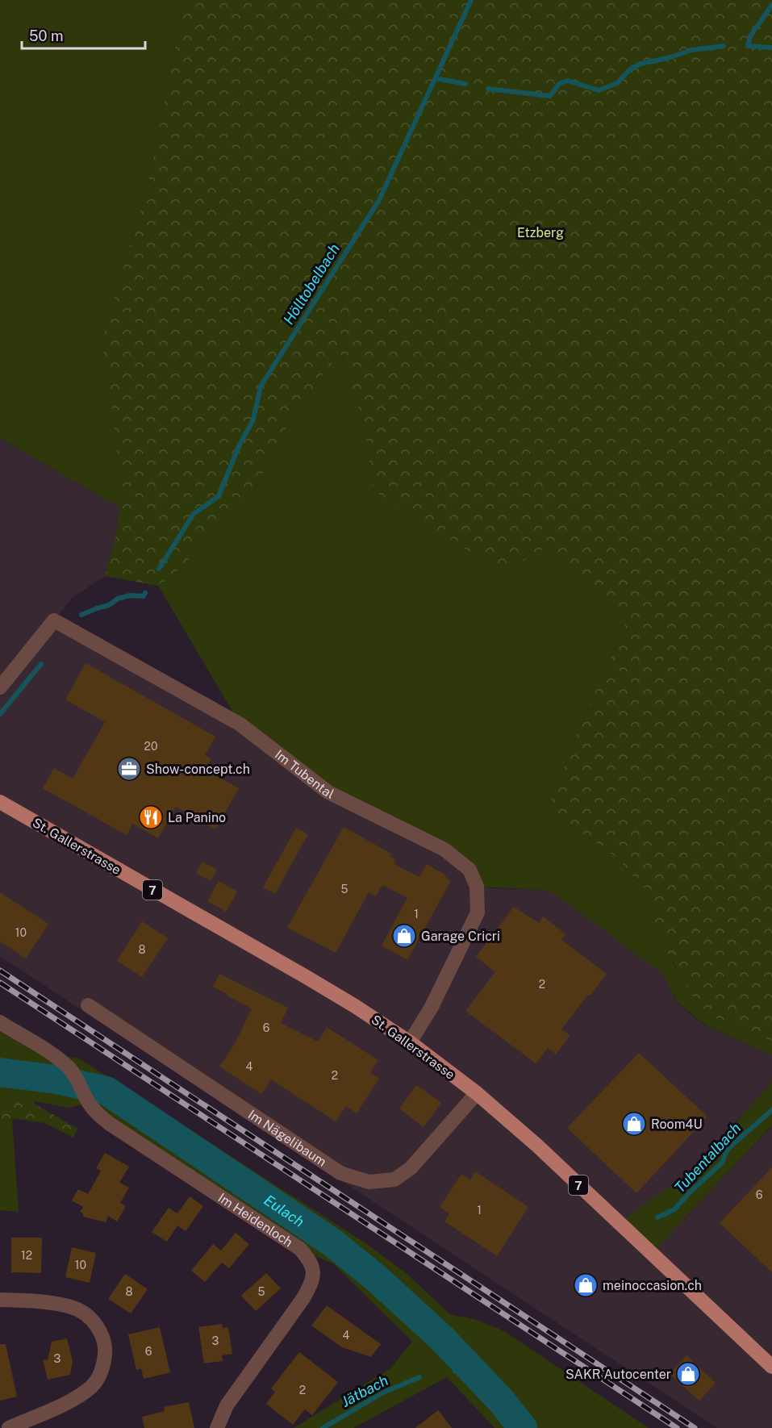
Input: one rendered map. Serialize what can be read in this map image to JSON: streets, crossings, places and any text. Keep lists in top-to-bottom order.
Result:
{
  "streets": {
    "main road": ["St. Gallerstrasse", "7"],
    "street": ["Im Tubental", "Im Nägelibaum", "Im Heidenloch"]
  },
  "crossings": [
    ["Im Tubental", "St. Gallerstrasse"],
    ["St. Gallerstrasse", "Im Nägelibaum"]
  ],
  "water": [
    "Hölltobelbach",
    "Tubentalbach",
    "Eulach",
    "Jätbach"
  ],
  "parks": ["Etzberg"],
  "places": {
    "office": ["Show-concept.ch"],
    "restaurant": ["La Panino"],
    "shop": [
      "Garage Cricri",
      "Room4U",
      "meinoccasion.ch",
      "SAKR Autocenter"
    ]
  },
  "house_numbers": [
    "20",
    "5",
    "1",
    "10",
    "8",
    "2",
    "6",
    "4",
    "2",
    "6",
    "1",
    "12",
    "10",
    "8",
    "5",
    "4",
    "3",
    "6",
    "3",
    "2"
  ],
  "scale_bar": "50 m"
}
